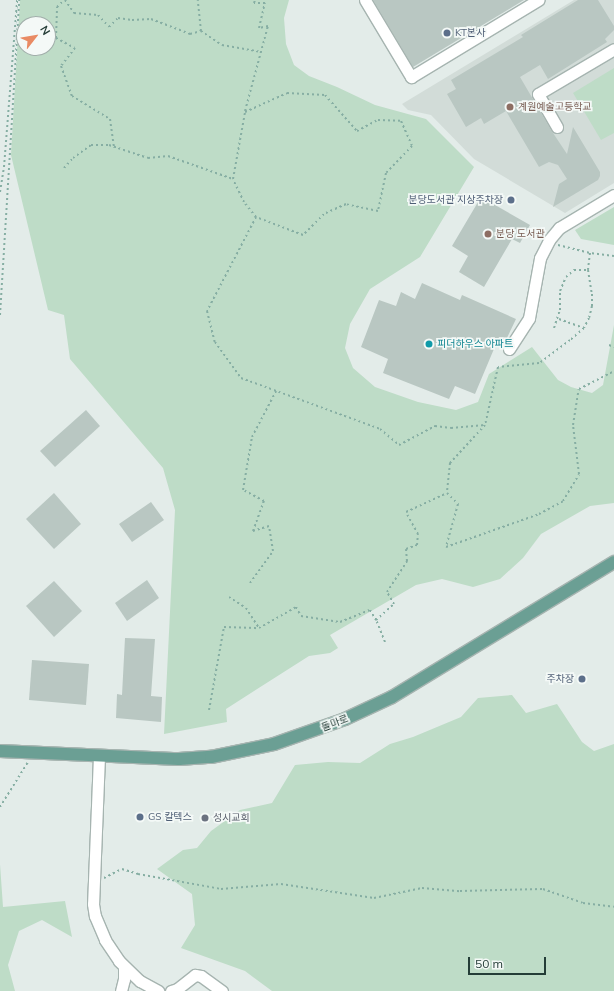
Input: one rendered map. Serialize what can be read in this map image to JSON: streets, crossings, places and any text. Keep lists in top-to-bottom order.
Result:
{
  "streets": {
    "main road": ["돌마로"]
  },
  "places": [
    "KT본사",
    "계원예술고등학교",
    "분당도서관 지상주차장",
    "분당 도서관",
    "피더하우스 아파트",
    "주차장",
    "GS 칼텍스",
    "성시교회"
  ],
  "scale_bar": "50 m",
  "north": "top right"
}
